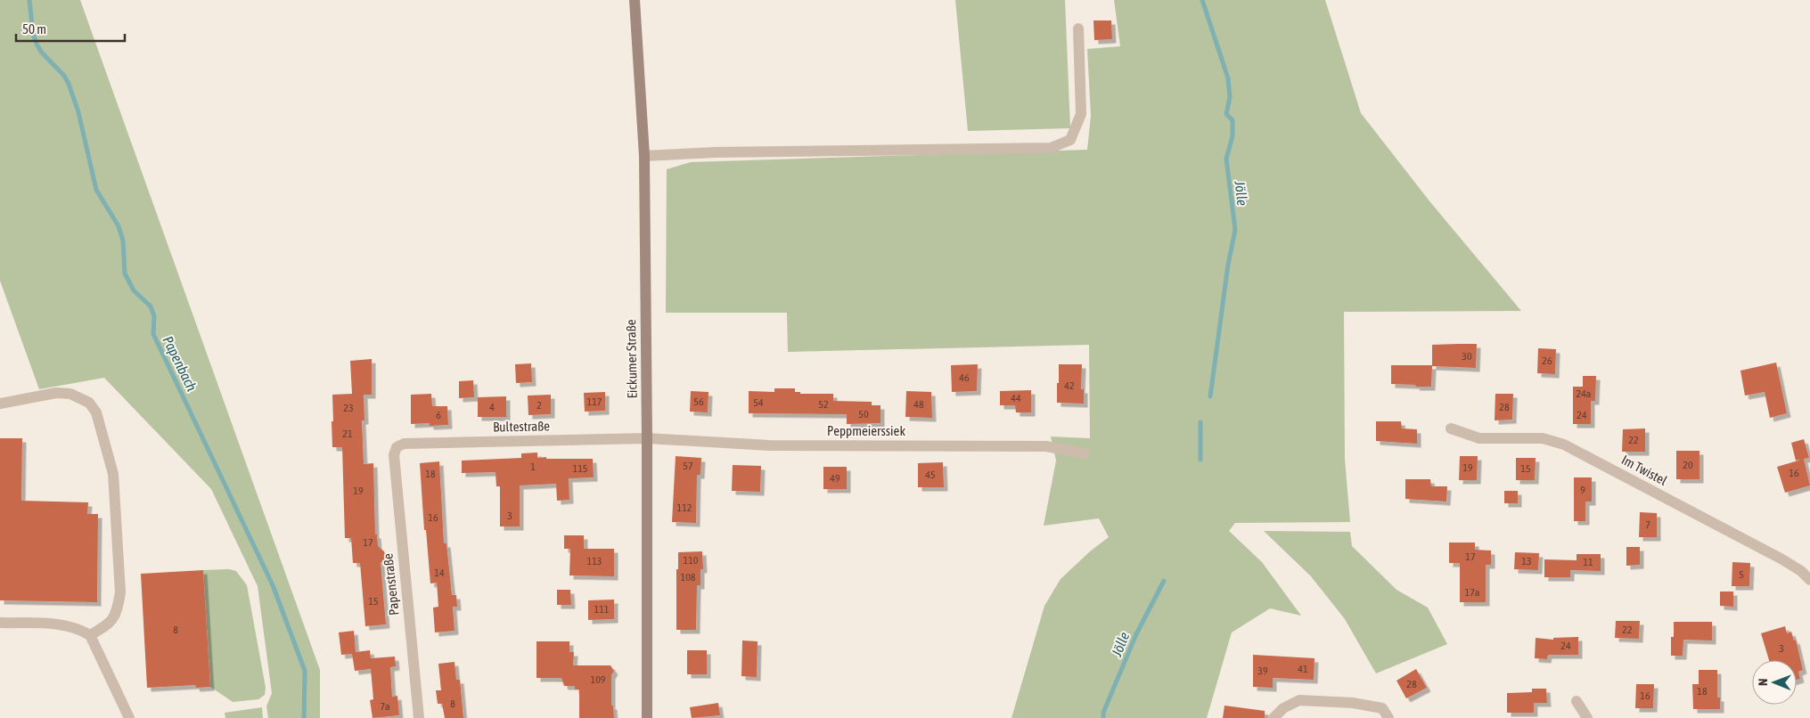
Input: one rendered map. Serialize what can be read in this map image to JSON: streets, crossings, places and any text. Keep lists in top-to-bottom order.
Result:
{
  "streets": {
    "main road": ["Eickumer Straße"],
    "street": [
      "Bultestraße",
      "Peppmeierssiek",
      "Im Twistel",
      "Papenstraße"
    ]
  },
  "crossings": [
    ["Eickumer Straße", "Bultestraße"],
    ["Eickumer Straße", "Peppmeierssiek"],
    ["Bultestraße", "Peppmeierssiek"],
    ["Bultestraße", "Papenstraße"]
  ],
  "water": ["Jölle", "Papenbach"],
  "house_numbers": [
    "30",
    "26",
    "46",
    "42",
    "24a",
    "44",
    "117",
    "56",
    "54",
    "52",
    "48",
    "2",
    "4",
    "28",
    "23",
    "50",
    "6",
    "24",
    "21",
    "22",
    "20",
    "57",
    "1",
    "19",
    "115",
    "15",
    "16",
    "18",
    "45",
    "49",
    "9",
    "19",
    "112",
    "3",
    "16",
    "7",
    "17",
    "17",
    "110",
    "113",
    "13",
    "11",
    "14",
    "5",
    "108",
    "17a",
    "15",
    "111",
    "8",
    "22",
    "24",
    "3",
    "41",
    "39",
    "109",
    "28",
    "18",
    "16",
    "8",
    "7a"
  ],
  "scale_bar": "50 m",
  "north": "left"
}
